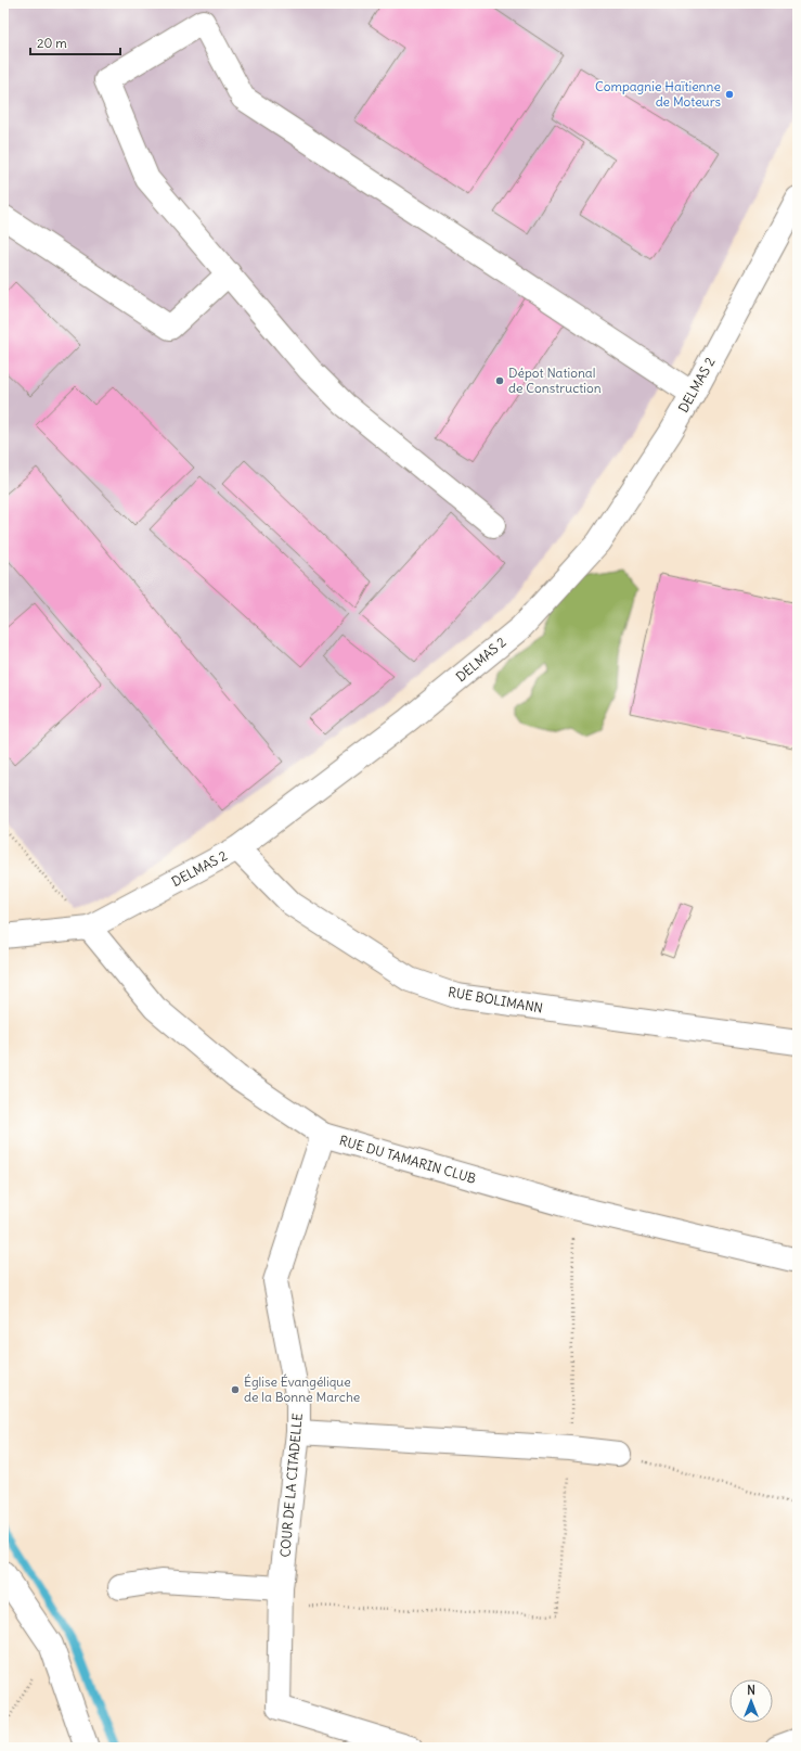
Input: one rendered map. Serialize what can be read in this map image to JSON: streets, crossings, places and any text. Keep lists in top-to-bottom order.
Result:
{
  "streets": {
    "street": [
      "DELMAS 2",
      "RUE BOLIMANN",
      "RUE DU TAMARIN CLUB",
      "COUR DE LA CITADELLE"
    ]
  },
  "crossings": [
    ["DELMAS 2", "RUE BOLIMANN"],
    ["DELMAS 2", "RUE DU TAMARIN CLUB"],
    ["RUE DU TAMARIN CLUB", "COUR DE LA CITADELLE"]
  ],
  "places": ["Compagnie Haïtienne de Moteurs", "Dépot National de Construction", "Église Évangélique de la Bonne Marche"],
  "scale_bar": "20 m",
  "north": "top"
}
